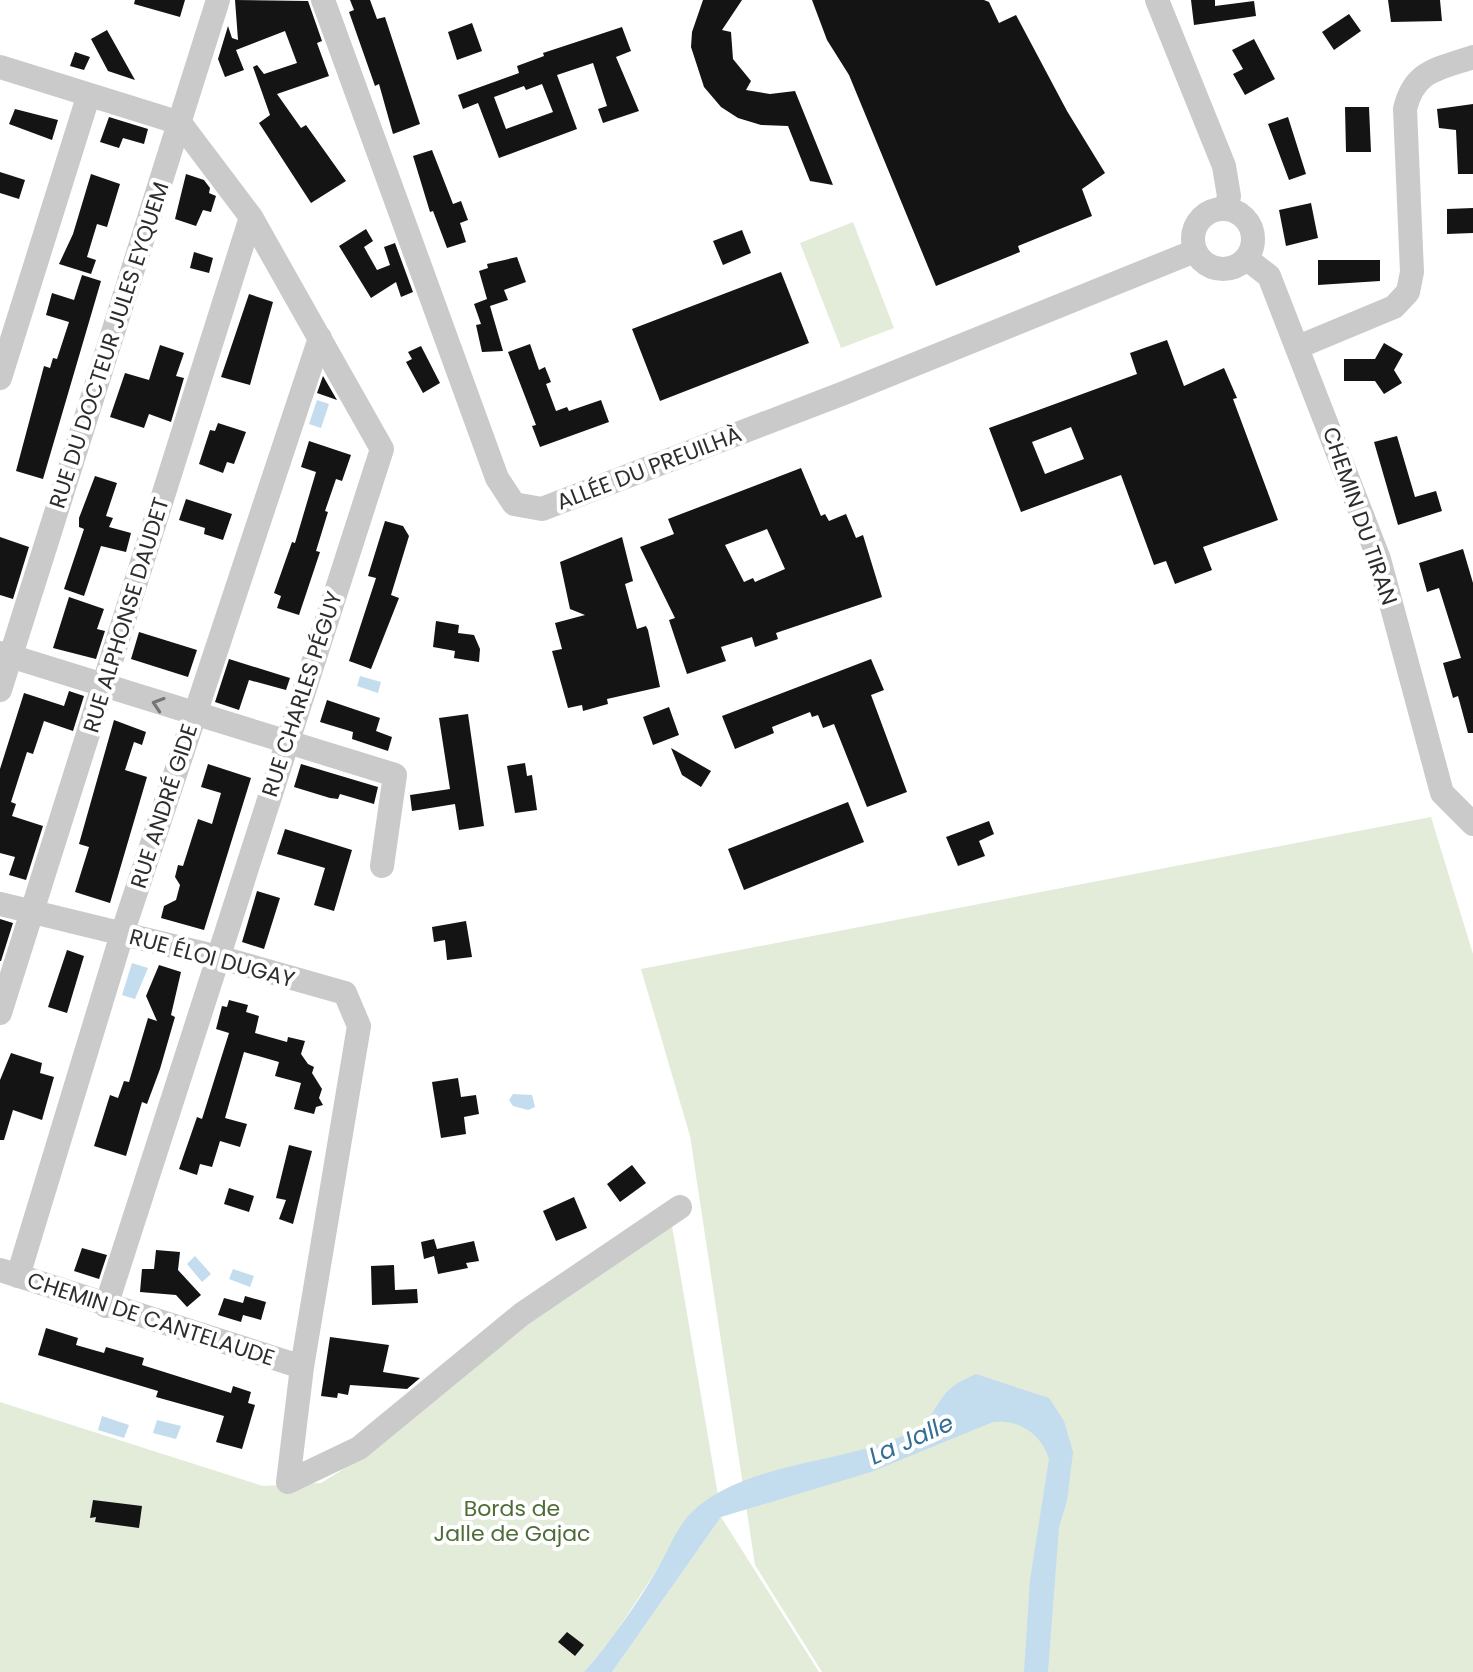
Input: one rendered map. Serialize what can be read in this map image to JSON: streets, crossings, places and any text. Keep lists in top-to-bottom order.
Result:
{
  "streets": {
    "street": [
      "RUE DU DOCTEUR JULES EYQUEM",
      "ALLÉE DU PREUILHÀ",
      "CHEMIN DU TIRAN",
      "RUE ALPHONSE DAUDET",
      "RUE CHARLES PÉGUY",
      "RUE ANDRÉ GIDE",
      "RUE ÉLOI DUGAY",
      "CHEMIN DE CANTELAUDE"
    ]
  },
  "crossings": [
    ["RUE DU DOCTEUR JULES EYQUEM", "RUE CHARLES PÉGUY"],
    ["ALLÉE DU PREUILHÀ", "CHEMIN DU TIRAN"],
    ["RUE ALPHONSE DAUDET", "RUE CHARLES PÉGUY"],
    ["RUE ALPHONSE DAUDET", "RUE ÉLOI DUGAY"],
    ["RUE CHARLES PÉGUY", "RUE ANDRÉ GIDE"],
    ["RUE CHARLES PÉGUY", "RUE ÉLOI DUGAY"],
    ["RUE CHARLES PÉGUY", "CHEMIN DE CANTELAUDE"],
    ["RUE ANDRÉ GIDE", "RUE ÉLOI DUGAY"],
    ["RUE ANDRÉ GIDE", "CHEMIN DE CANTELAUDE"],
    ["RUE ÉLOI DUGAY", "CHEMIN DE CANTELAUDE"]
  ],
  "water": ["La Jalle"],
  "parks": ["Bords de Jalle de Gajac"]
}
